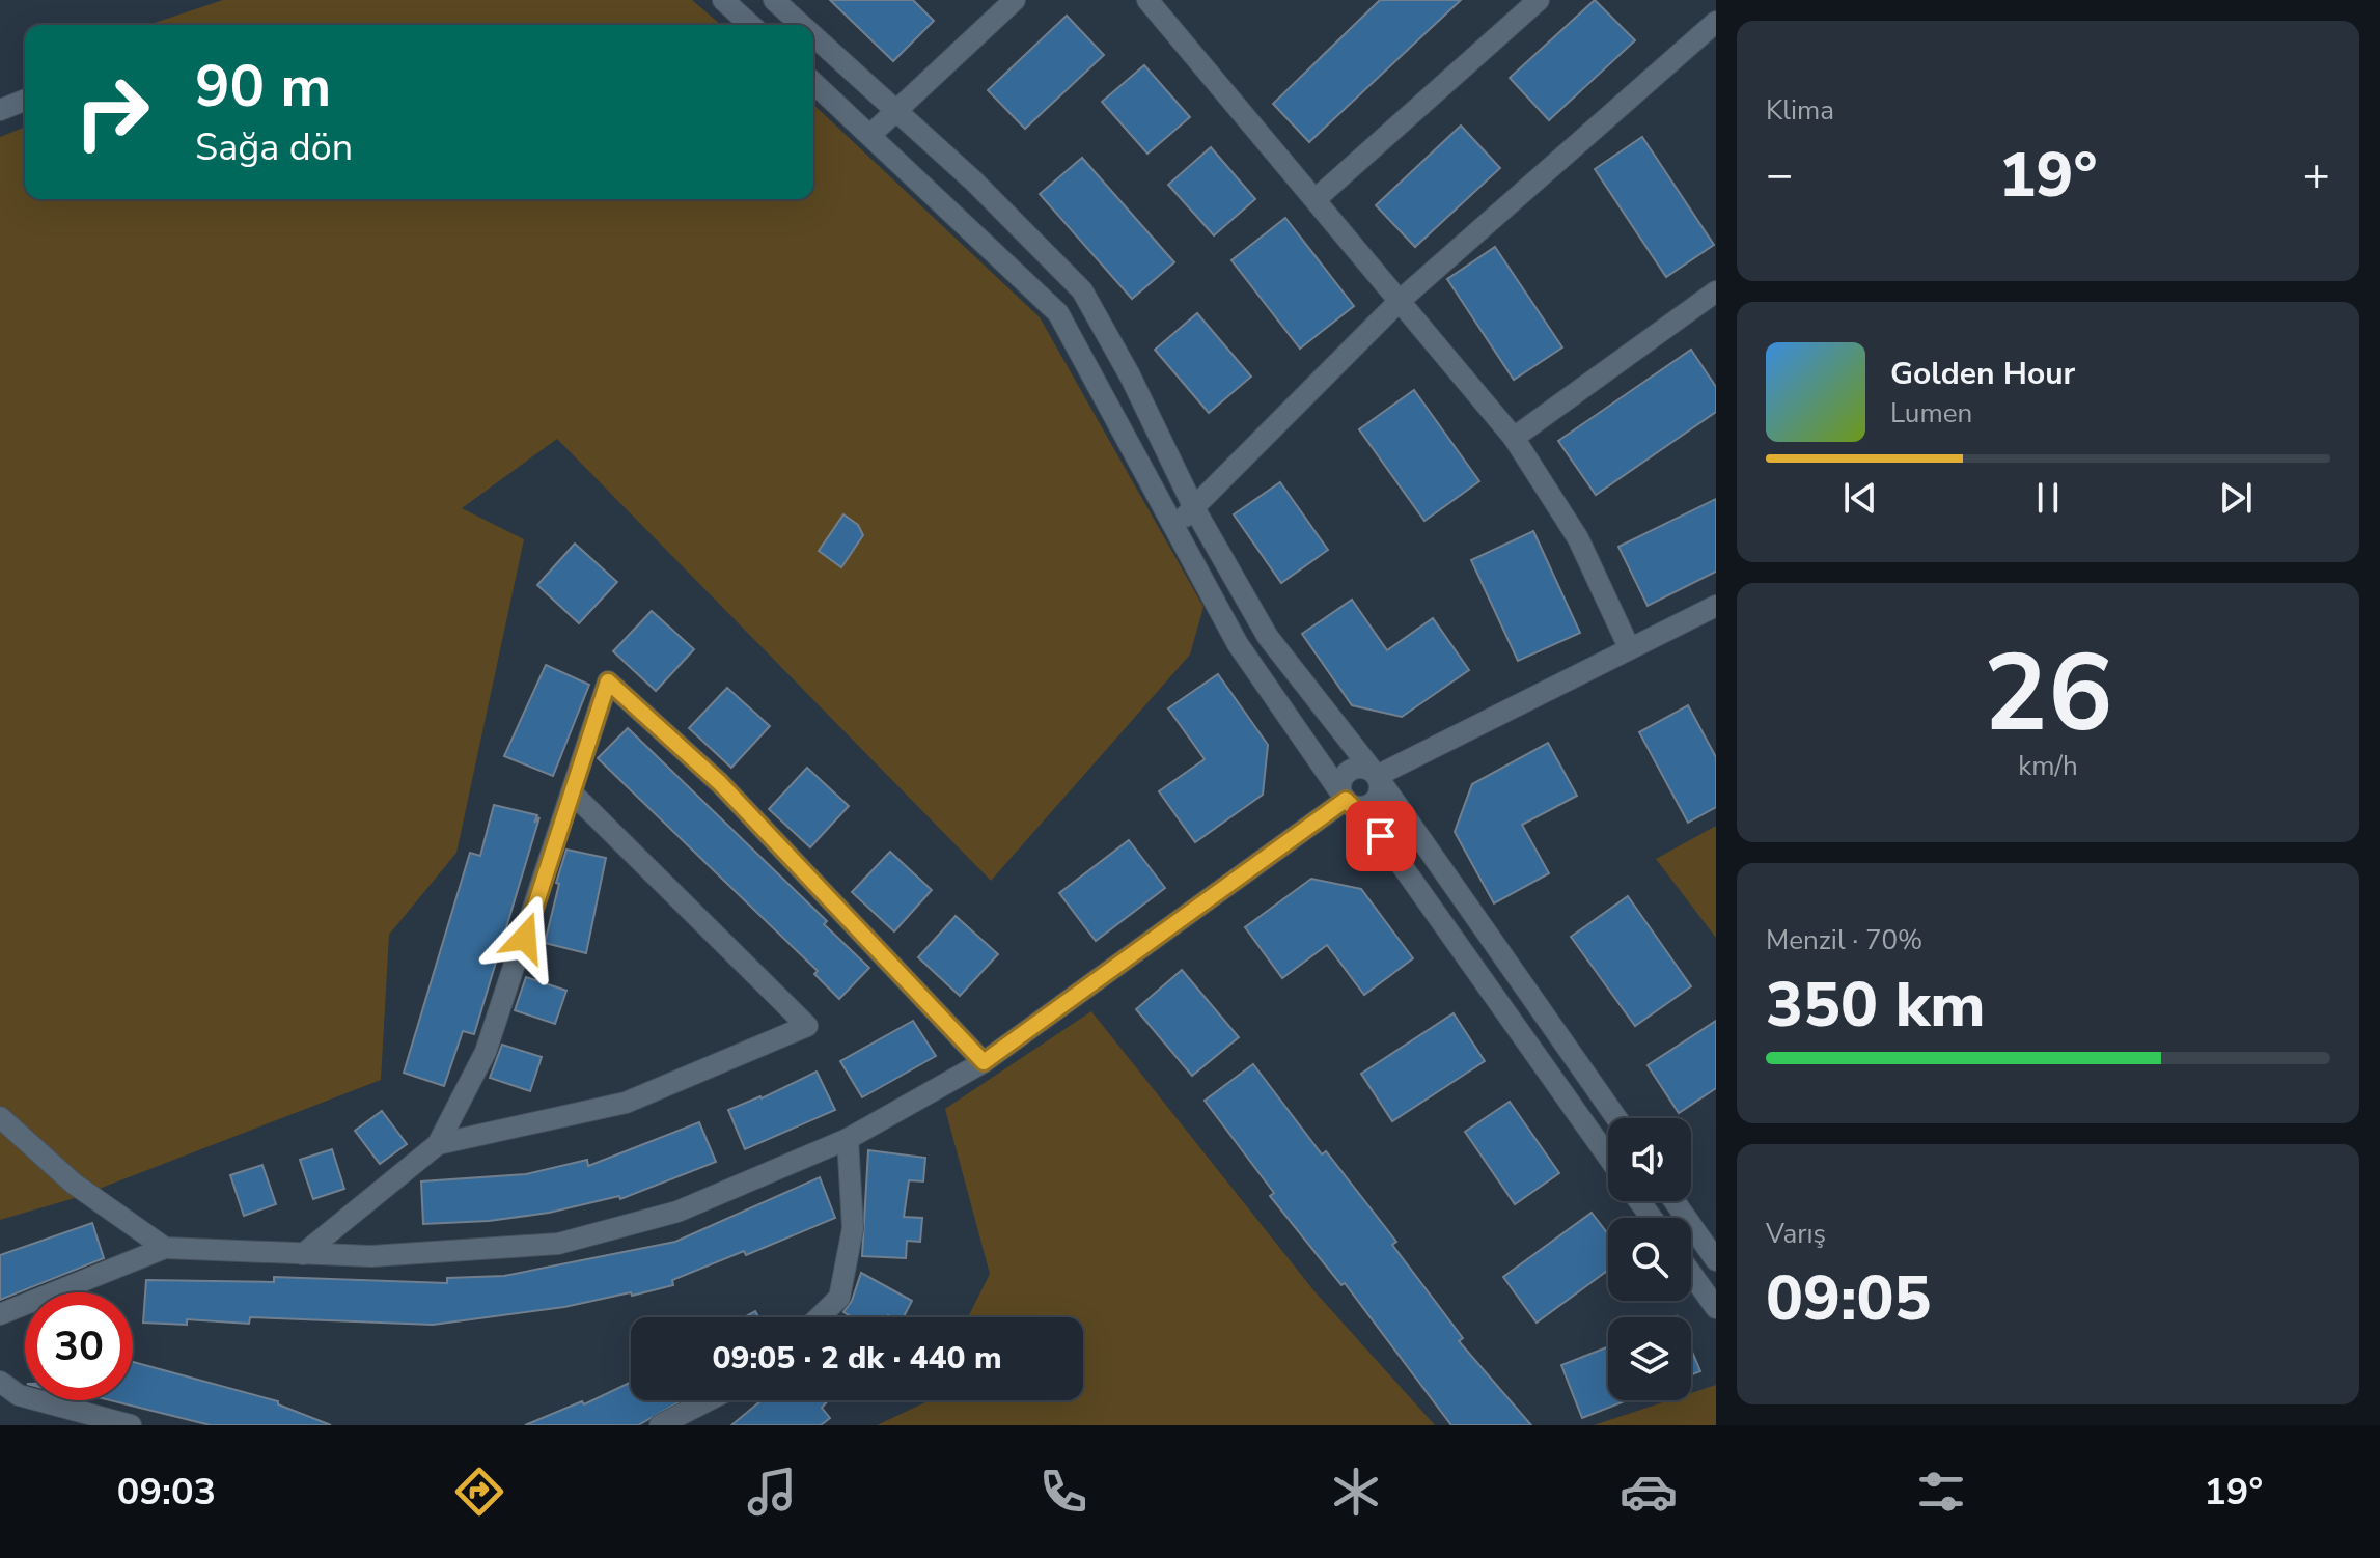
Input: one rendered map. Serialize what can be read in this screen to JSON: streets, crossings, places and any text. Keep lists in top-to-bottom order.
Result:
{
  "page": {
    "tile": [
      "Klima",
      ["26", "km/h"],
      ["Menzil · 70%", "350 km"],
      ["Varış", "09:05"]
    ],
    "turn": ["90 m", "Sağa dön"],
    "heat": ["−", "19°", "+"],
    "song": ["Golden Hour", "Lumen"],
    "limit": "30",
    "trip": "09:05 · 2 dk · 440 m",
    "tabs": ["09:03", "19°"]
  }
}
